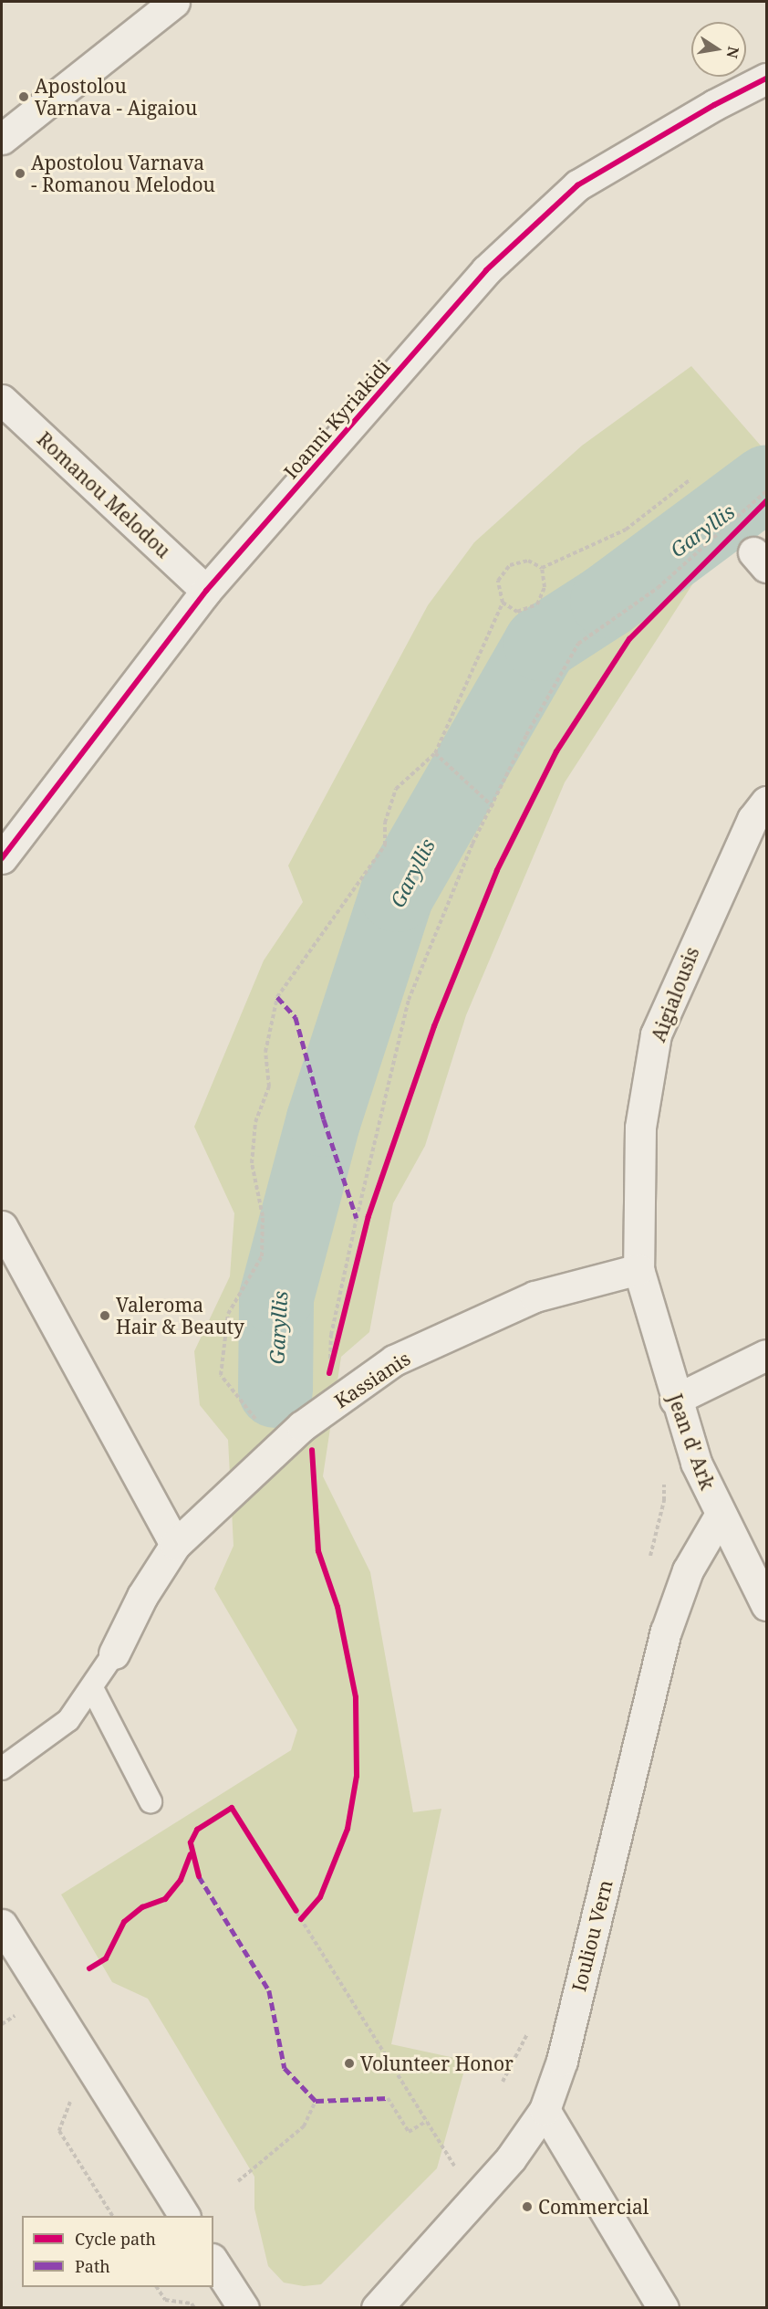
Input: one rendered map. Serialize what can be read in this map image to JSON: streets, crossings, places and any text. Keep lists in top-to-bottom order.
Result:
{
  "streets": {
    "street": [
      "Ioanni Kyriakidi",
      "Romanou Melodou",
      "Aigialousis",
      "Kassianis",
      "Jean d' Ark",
      "Iouliou Vern"
    ]
  },
  "crossings": [
    ["Ioanni Kyriakidi", "Romanou Melodou"],
    ["Aigialousis", "Kassianis"],
    ["Aigialousis", "Jean d' Ark"],
    ["Kassianis", "Jean d' Ark"],
    ["Jean d' Ark", "Iouliou Vern"]
  ],
  "water": ["Garyllis"],
  "places": [
    "Apostolou Varnava - Aigaiou",
    "Apostolou Varnava - Romanou Melodou",
    "Valeroma Hair & Beauty",
    "Volunteer Honor",
    "Commercial"
  ],
  "legend": ["Cycle path", "Path"],
  "north": "right"
}
